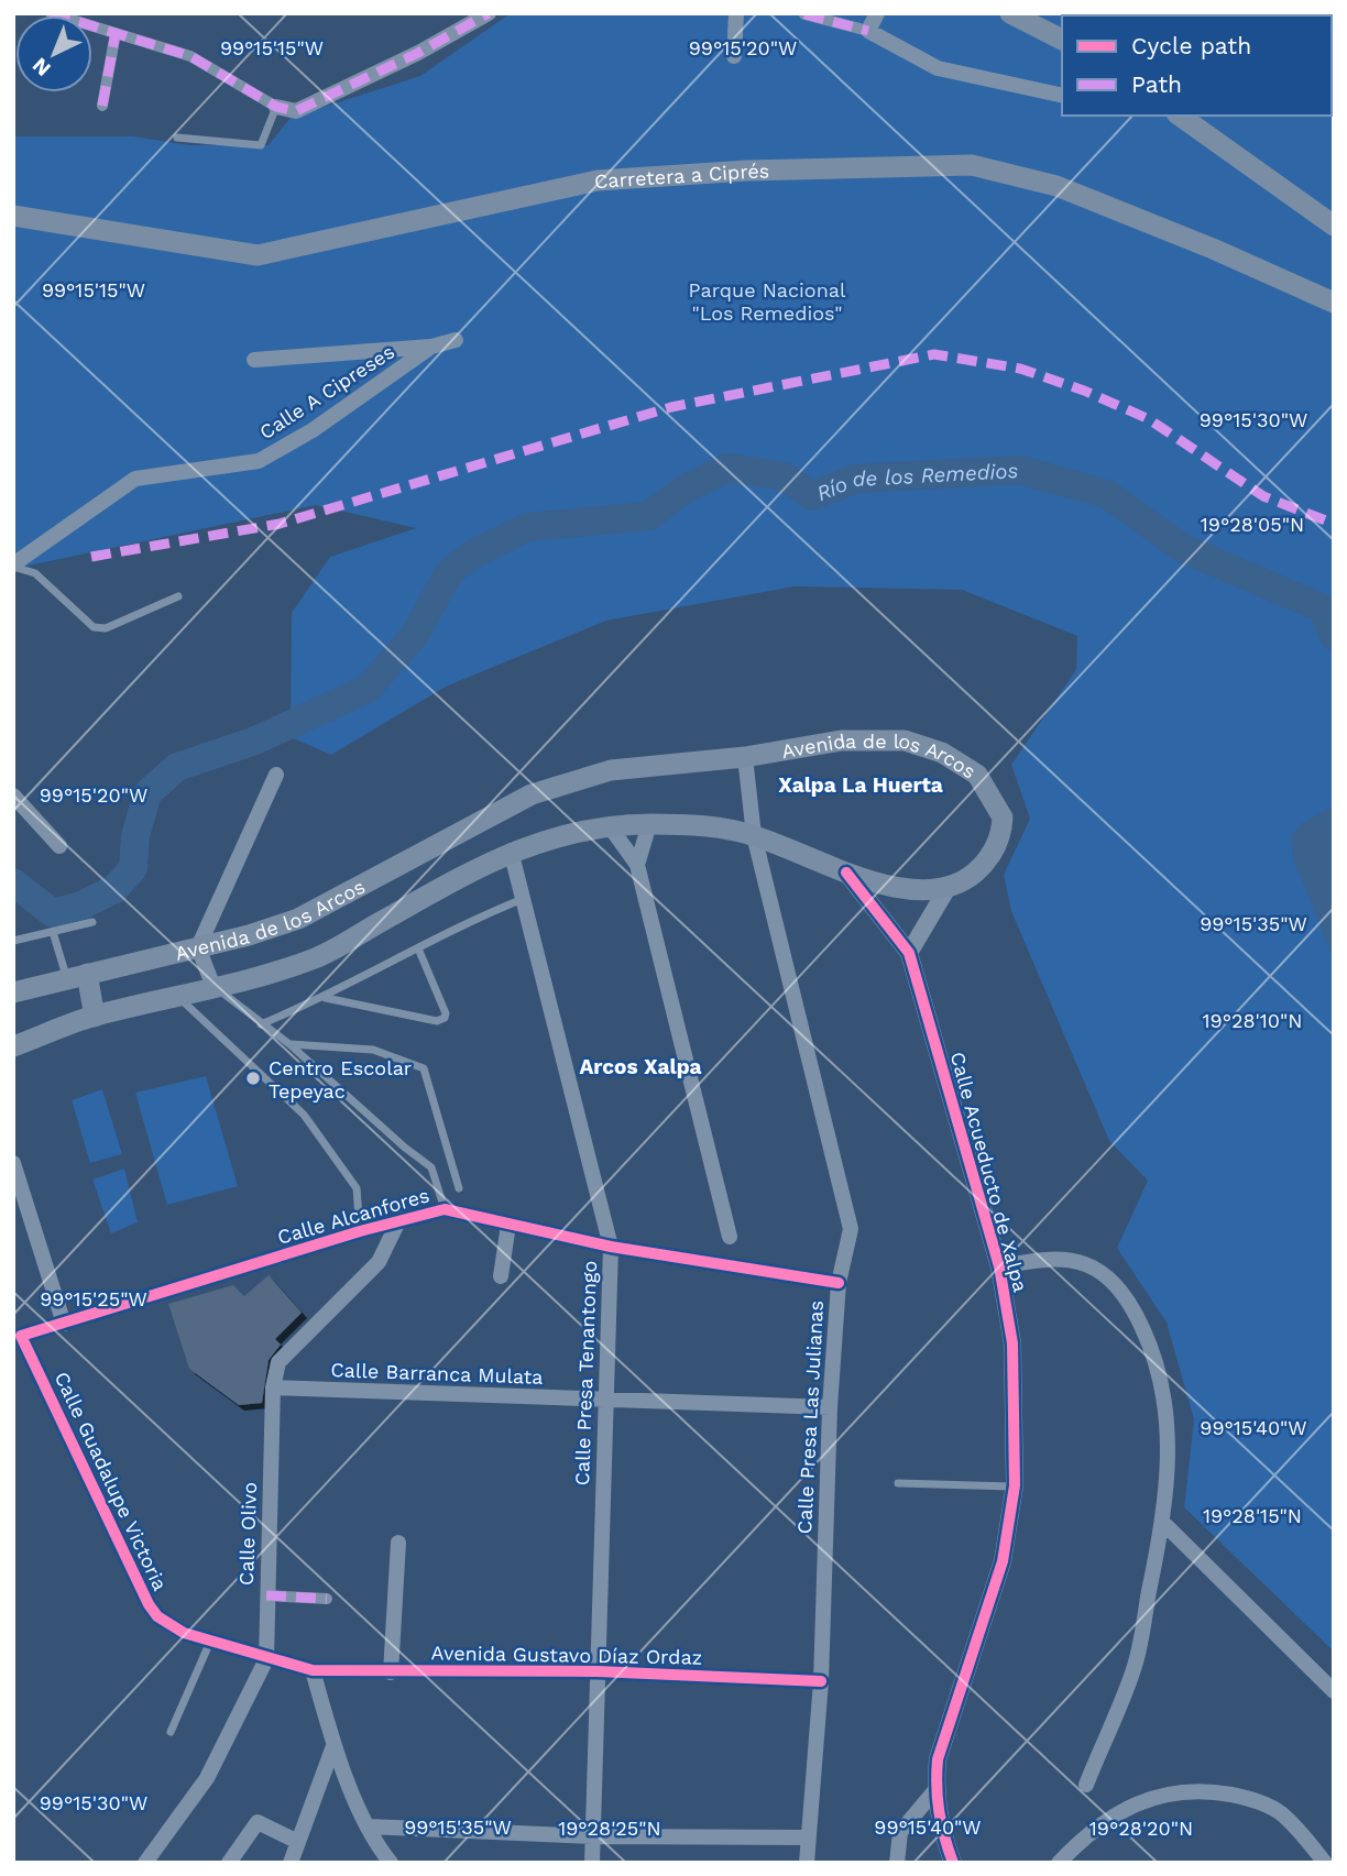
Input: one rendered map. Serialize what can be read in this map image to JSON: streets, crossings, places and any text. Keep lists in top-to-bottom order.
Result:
{
  "streets": {
    "main road": ["Carretera a Ciprés", "Avenida de los Arcos"],
    "street": [
      "Calle A Cipreses",
      "Calle Acueducto de Xalpa",
      "Calle Alcanfores",
      "Calle Barranca Mulata",
      "Calle Presa Tenantongo",
      "Calle Presa Las Julianas",
      "Calle Guadalupe Victoria",
      "Calle Olivo",
      "Avenida Gustavo Díaz Ordaz"
    ]
  },
  "crossings": [
    ["Avenida de los Arcos", "Calle Acueducto de Xalpa"],
    ["Avenida de los Arcos", "Calle Presa Tenantongo"],
    ["Avenida de los Arcos", "Calle Presa Las Julianas"],
    ["Calle Alcanfores", "Calle Presa Tenantongo"],
    ["Calle Alcanfores", "Calle Presa Las Julianas"],
    ["Calle Alcanfores", "Calle Guadalupe Victoria"],
    ["Calle Alcanfores", "Calle Olivo"],
    ["Calle Barranca Mulata", "Calle Presa Tenantongo"],
    ["Calle Barranca Mulata", "Calle Presa Las Julianas"],
    ["Calle Barranca Mulata", "Calle Olivo"],
    ["Calle Presa Tenantongo", "Avenida Gustavo Díaz Ordaz"],
    ["Calle Presa Las Julianas", "Avenida Gustavo Díaz Ordaz"],
    ["Calle Guadalupe Victoria", "Calle Olivo"],
    ["Calle Guadalupe Victoria", "Avenida Gustavo Díaz Ordaz"]
  ],
  "districts": ["Xalpa La Huerta", "Arcos Xalpa"],
  "water": ["Río de los Remedios"],
  "parks": ["Parque Nacional \"Los Remedios\""],
  "places": ["Centro Escolar Tepeyac"],
  "legend": ["Cycle path", "Path"],
  "north": "bottom left",
  "coordinates": [
    "99°15'15\"W",
    "99°15'20\"W",
    "99°15'30\"W",
    "19°28'05\"N",
    "99°15'35\"W",
    "19°28'10\"N",
    "99°15'25\"W",
    "99°15'40\"W",
    "19°28'15\"N",
    "19°28'25\"N",
    "19°28'20\"N"
  ]
}
